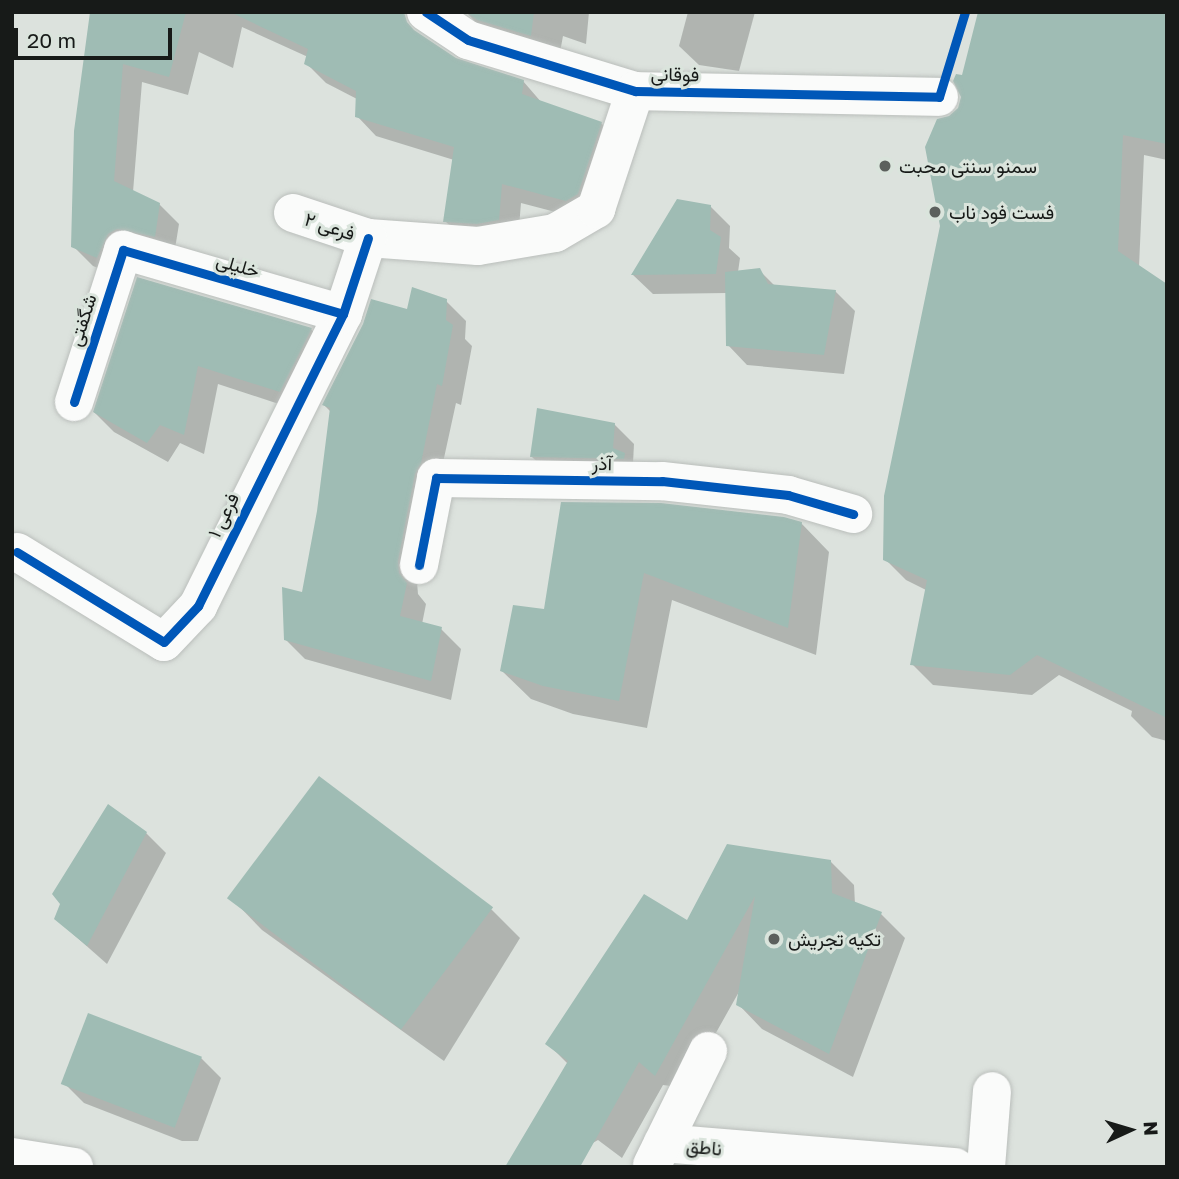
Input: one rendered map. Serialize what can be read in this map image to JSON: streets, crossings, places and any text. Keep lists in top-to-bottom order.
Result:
{
  "streets": {
    "street": [
      "فوقانی",
      "فرعی ۲",
      "خلیلی",
      "شگفتی",
      "آذر",
      "فرعی ۱",
      "ناطق"
    ]
  },
  "crossings": [
    ["فوقانی", "فرعی ۲"],
    ["فرعی ۲", "فرعی ۱"],
    ["خلیلی", "شگفتی"],
    ["خلیلی", "فرعی ۱"]
  ],
  "places": ["سمنو سنتی محبت", "فست فود ناب", "تکیه تجریش"],
  "scale_bar": "20 m",
  "north": "right"
}
